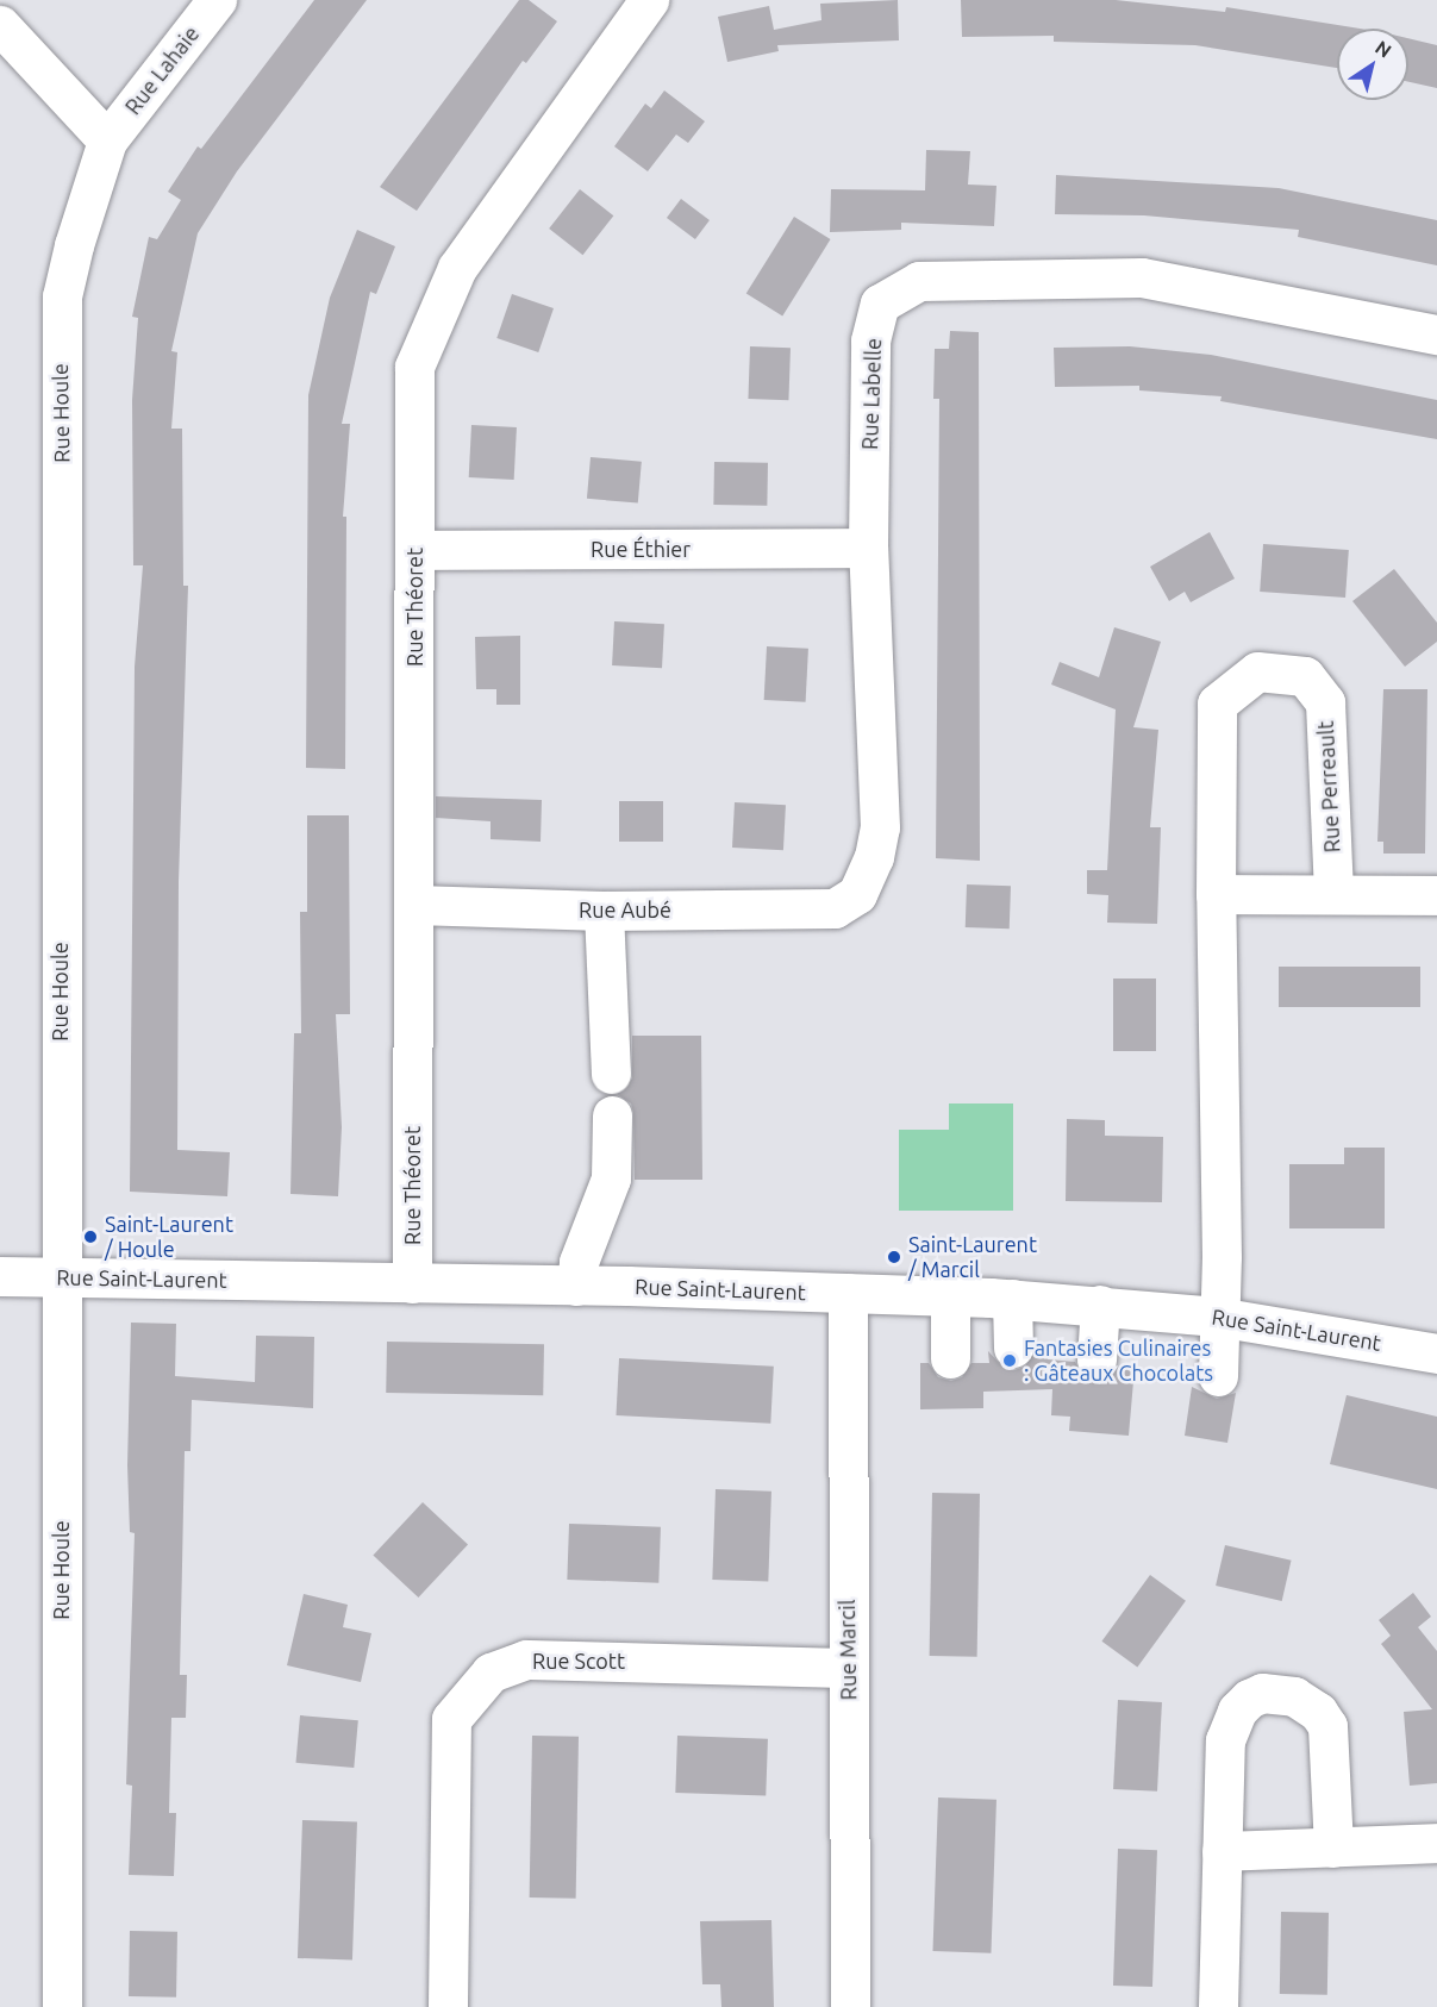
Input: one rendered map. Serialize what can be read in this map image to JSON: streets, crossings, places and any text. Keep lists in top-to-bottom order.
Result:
{
  "streets": {
    "street": [
      "Rue Lahaie",
      "Rue Labelle",
      "Rue Houle",
      "Rue Éthier",
      "Rue Théoret",
      "Rue Perreault",
      "Rue Aubé",
      "Rue Saint-Laurent",
      "Rue Marcil",
      "Rue Scott"
    ]
  },
  "crossings": [
    ["Rue Lahaie", "Rue Houle"],
    ["Rue Labelle", "Rue Éthier"],
    ["Rue Labelle", "Rue Aubé"],
    ["Rue Houle", "Rue Saint-Laurent"],
    ["Rue Éthier", "Rue Théoret"],
    ["Rue Théoret", "Rue Aubé"],
    ["Rue Théoret", "Rue Saint-Laurent"],
    ["Rue Perreault", "Rue Saint-Laurent"],
    ["Rue Saint-Laurent", "Rue Marcil"],
    ["Rue Marcil", "Rue Scott"]
  ],
  "places": ["Saint-Laurent / Houle", "Saint-Laurent / Marcil", "Fantasies Culinaires : Gâteaux Chocolats"],
  "north": "top right"
}
